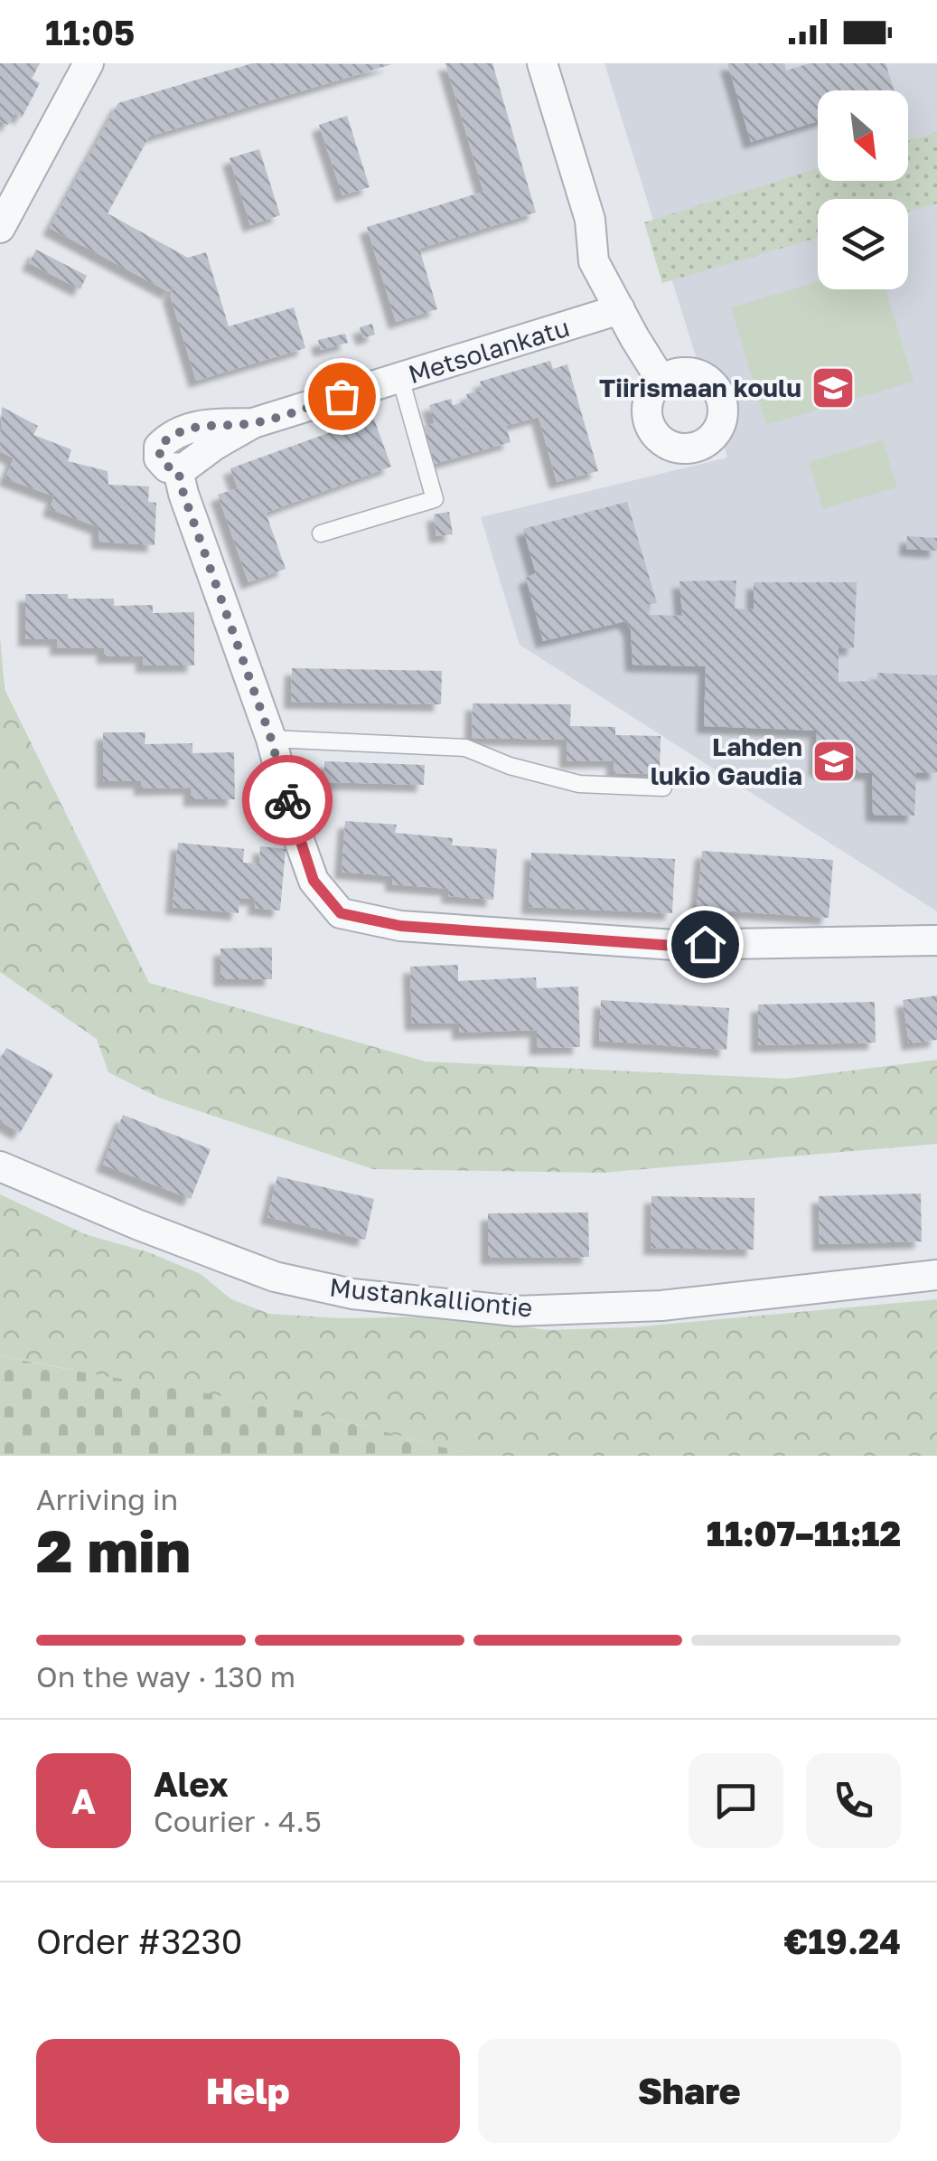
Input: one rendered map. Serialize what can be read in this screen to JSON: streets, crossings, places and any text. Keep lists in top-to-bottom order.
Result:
{
  "streets": {
    "street": ["Metsolankatu", "Mustankalliontie"]
  },
  "places": {
    "school or university": ["Tiirismaan koulu", "Lahden lukio Gaudia"]
  },
  "north": "bottom right",
  "page": {
    "status": "11:05",
    "heading": ["2 min", "Arriving in", "11:07–11:12"],
    "panel": [
      "Alex",
      "Courier · 4.5",
      "Order #3230",
      "€19.24"
    ],
    "bar": "On the way · 130 m",
    "round": "A",
    "buttons": ["Help", "Share"]
  }
}
